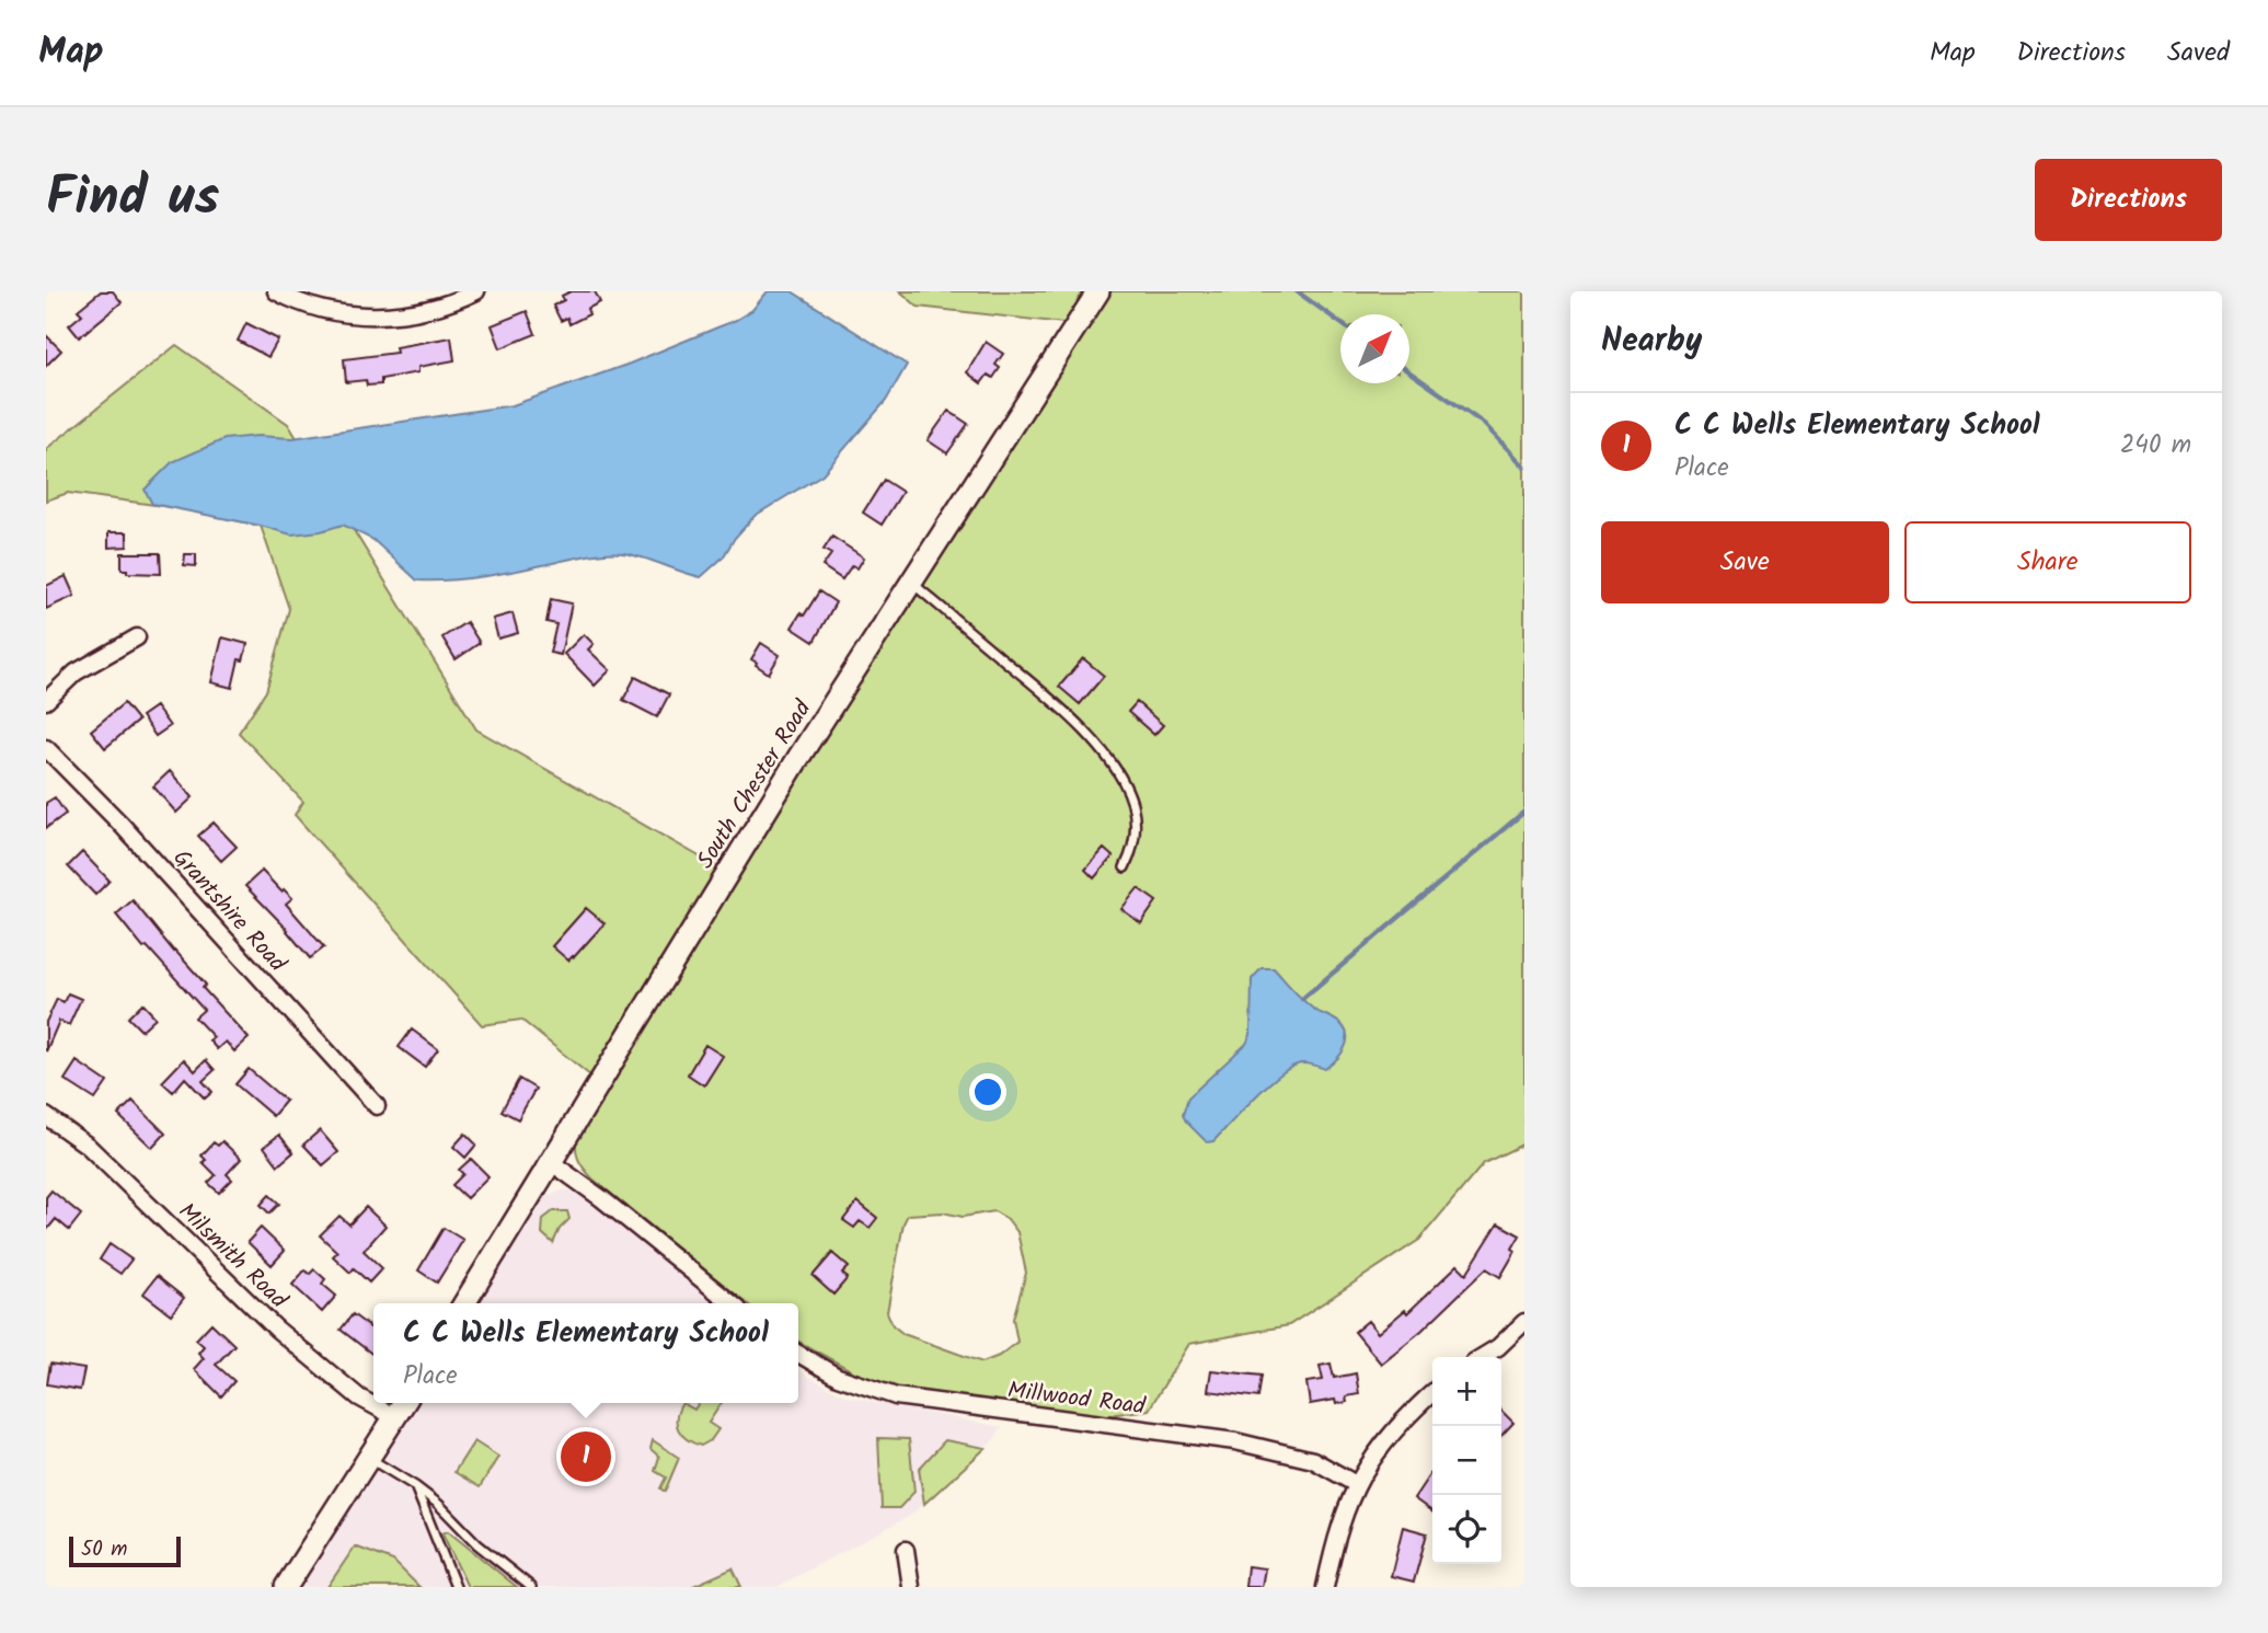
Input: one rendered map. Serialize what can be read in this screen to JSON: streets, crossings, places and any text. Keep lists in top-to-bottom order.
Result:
{
  "streets": {
    "street": [
      "South Chester Road",
      "Grantshire Road",
      "Milsmith Road",
      "Millwood Road"
    ]
  },
  "scale_bar": "50 m",
  "north": "top right",
  "page": {
    "header": "Map",
    "nav": ["Map", "Directions", "Saved"],
    "title": "Find us",
    "buttons": [
      "Directions",
      ["Save", "Share"]
    ],
    "heading": "Nearby",
    "list": [
      {
        "mark": "1",
        "name": "C C Wells Elementary School",
        "note": "Place",
        "value": "240 m"
      }
    ],
    "popup": ["C C Wells Elementary School", "Place"],
    "map_buttons": ["+", "−"],
    "pins": "1",
    "scale": "50 m"
  }
}
